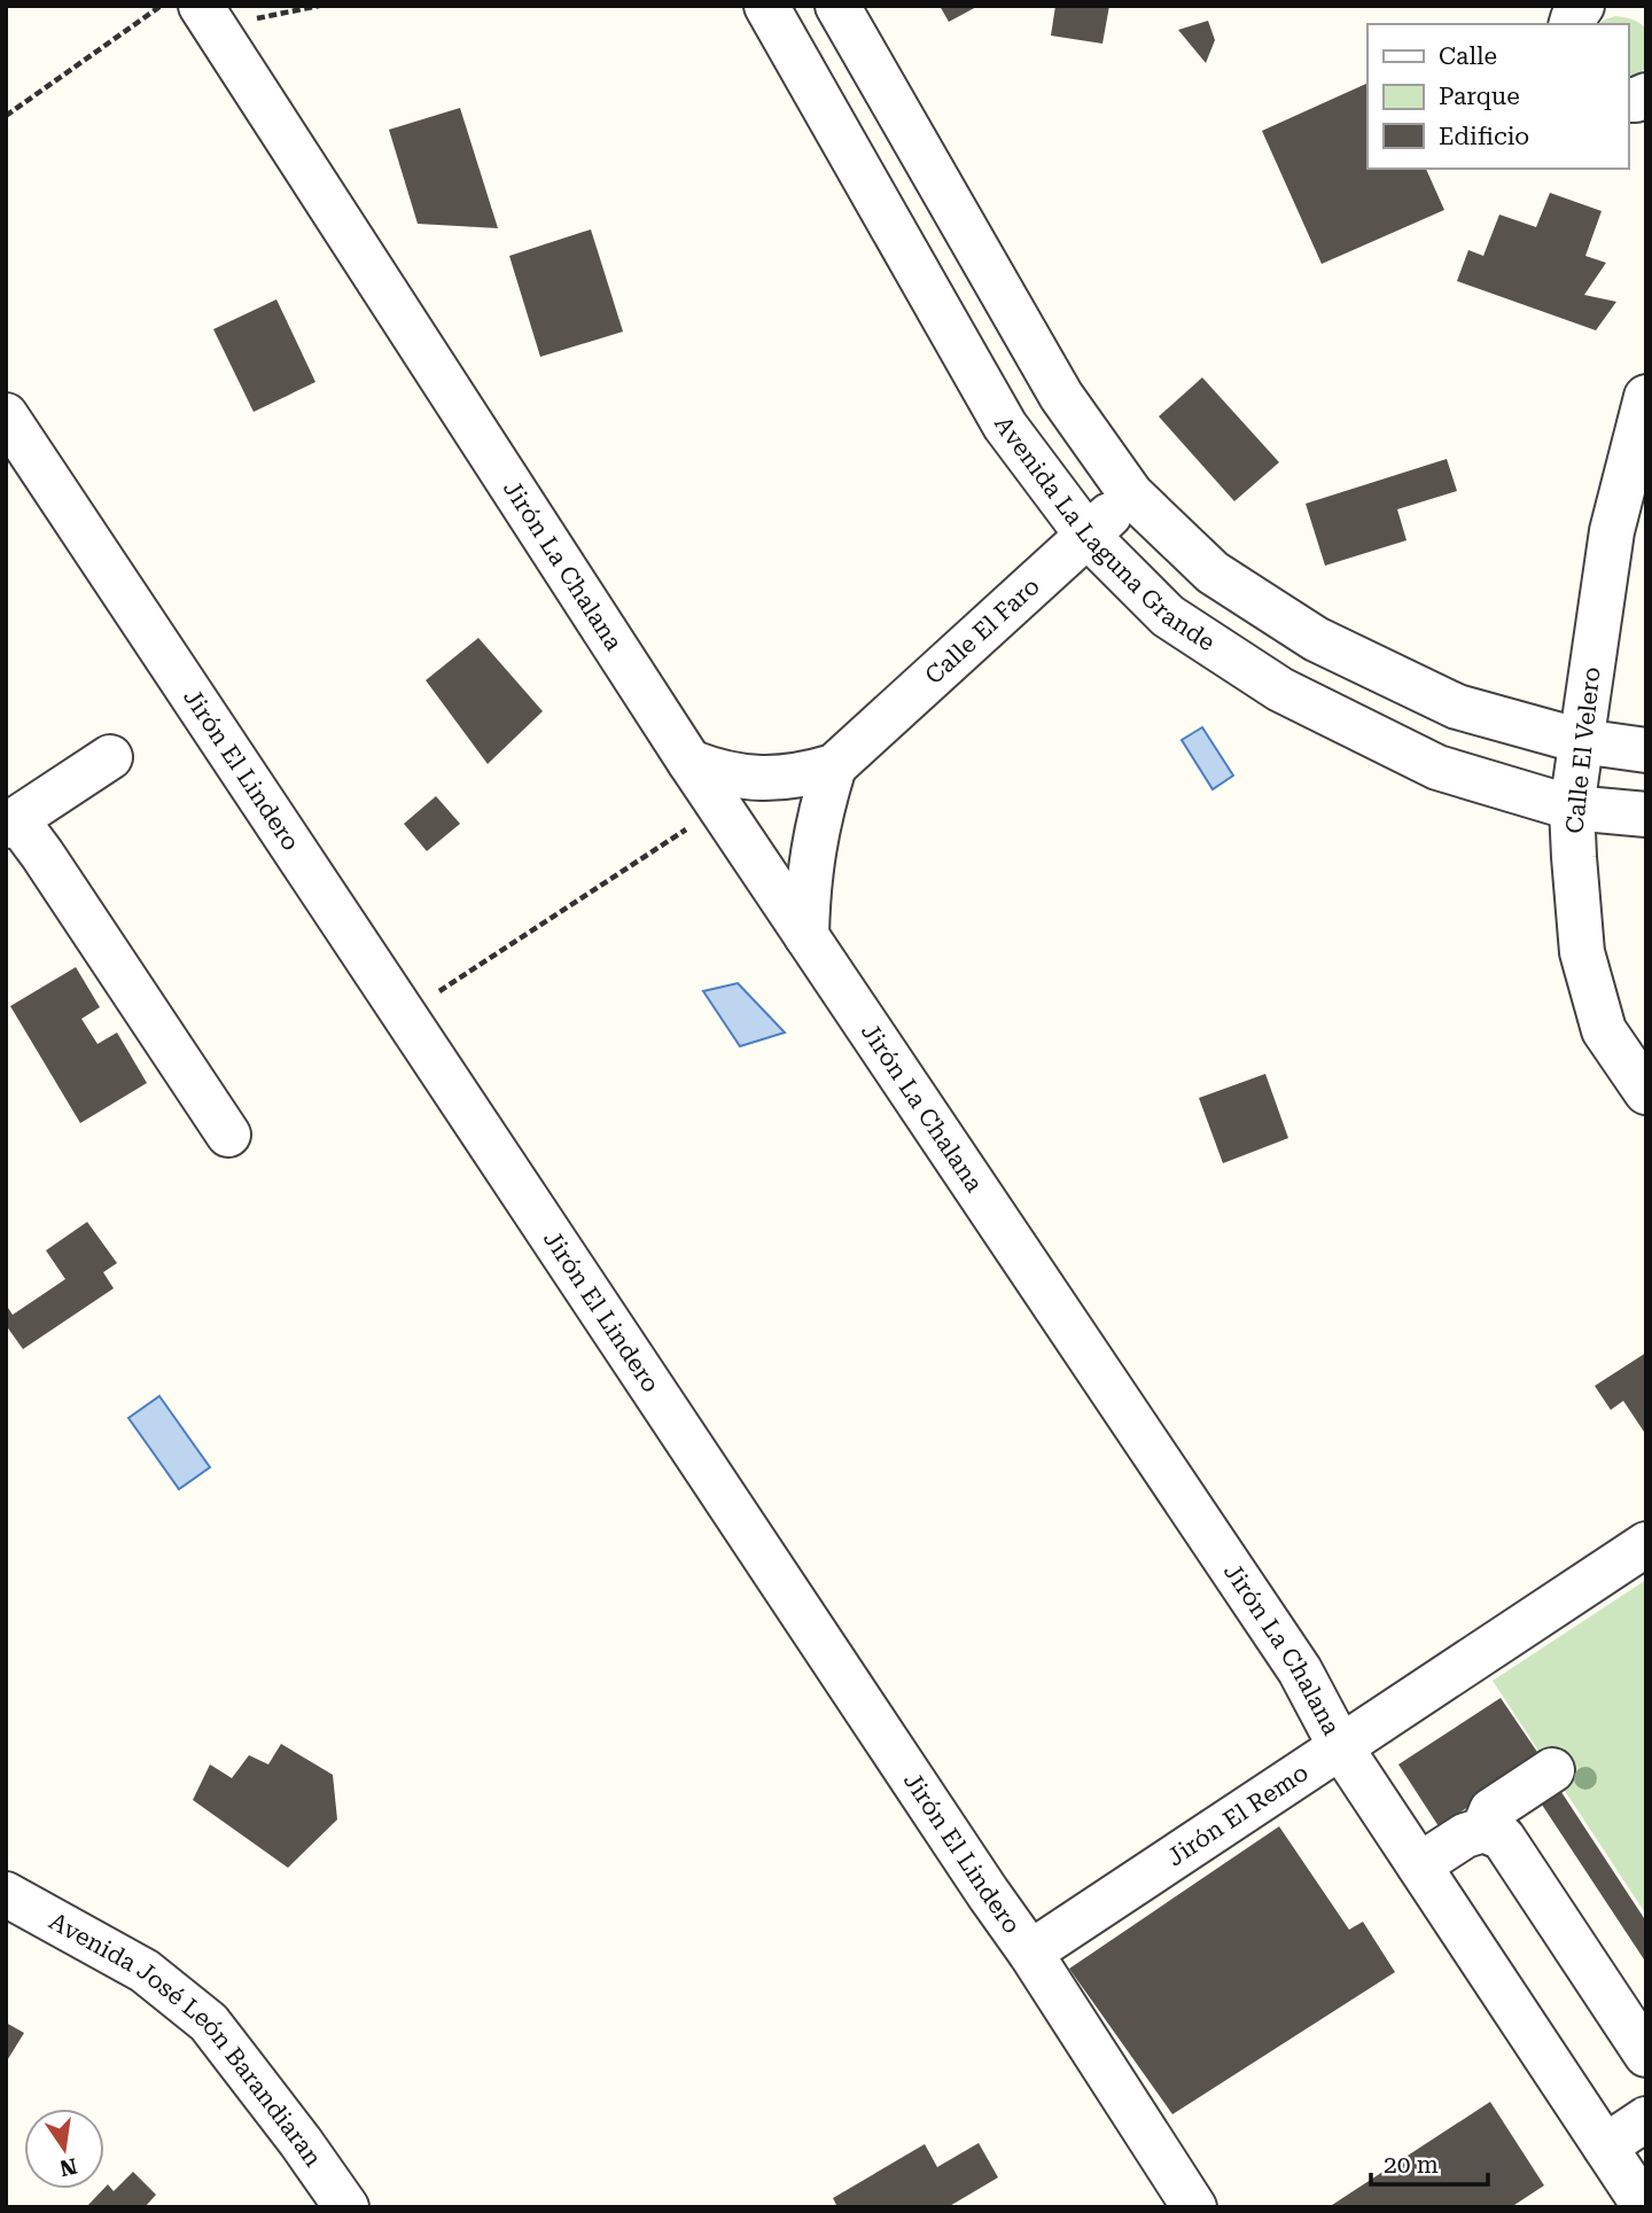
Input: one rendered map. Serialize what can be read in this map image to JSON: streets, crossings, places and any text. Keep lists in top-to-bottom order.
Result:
{
  "streets": {
    "street": [
      "Avenida La Laguna Grande",
      "Jirón La Chalana",
      "Calle El Faro",
      "Calle El Velero",
      "Jirón El Lindero",
      "Jirón El Remo",
      "Avenida José León Barandiaran"
    ]
  },
  "crossings": [
    ["Avenida La Laguna Grande", "Calle El Faro"],
    ["Avenida La Laguna Grande", "Calle El Velero"],
    ["Jirón La Chalana", "Calle El Faro"],
    ["Jirón La Chalana", "Jirón El Remo"],
    ["Jirón El Lindero", "Jirón El Remo"]
  ],
  "legend": ["Calle", "Parque", "Edificio"],
  "scale_bar": "20 m",
  "north": "bottom"
}
